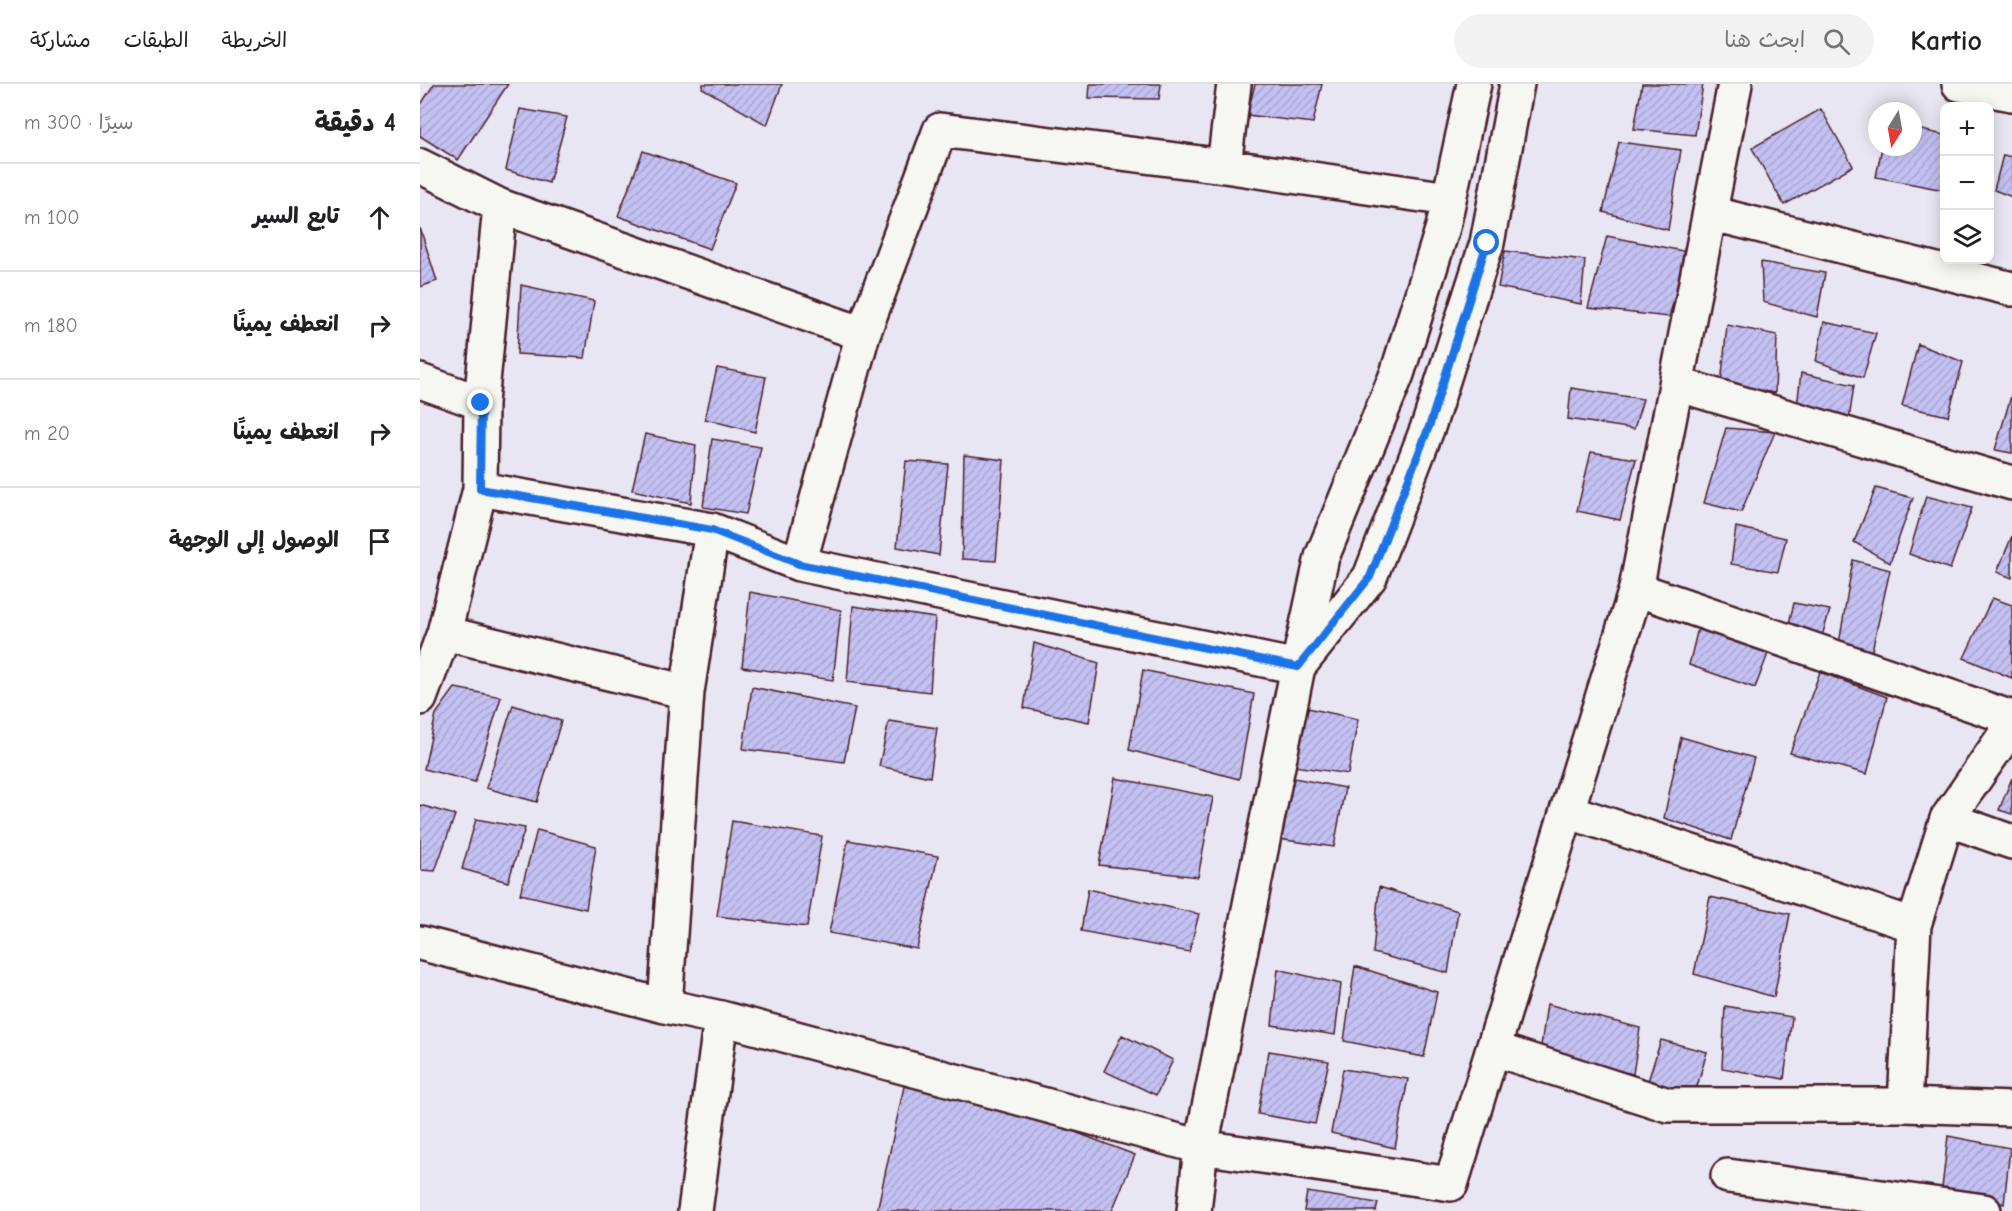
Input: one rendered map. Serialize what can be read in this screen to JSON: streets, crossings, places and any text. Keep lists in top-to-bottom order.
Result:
{
  "north": "bottom",
  "page": {
    "header": "Kartio",
    "search": "ابحث هنا",
    "nav": ["الخريطة", "الطبقات", "مشاركة"],
    "heading": ["4 دقيقة", "سيرًا · 300 m"],
    "map_buttons": ["+", "−"],
    "list": [
      ["تابع السير", "100 m"],
      ["انعطف يمينًا", "180 m"],
      ["انعطف يمينًا", "20 m"],
      "الوصول إلى الوجهة"
    ]
  }
}
